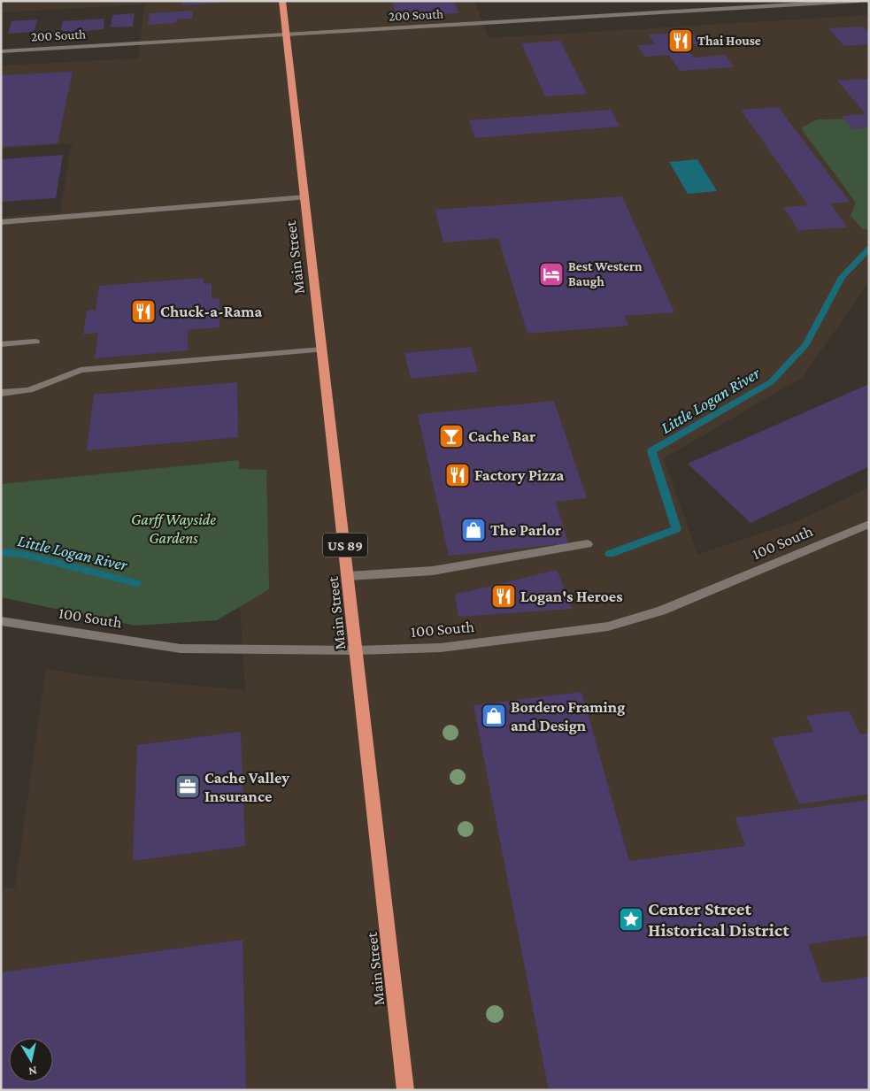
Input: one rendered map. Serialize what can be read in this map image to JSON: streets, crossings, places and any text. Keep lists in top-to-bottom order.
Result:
{
  "streets": {
    "highway": ["Main Street", "US 89"],
    "street": ["200 South", "100 South"]
  },
  "crossings": [
    ["200 South", "Main Street"],
    ["Main Street", "100 South"]
  ],
  "water": ["Little Logan River"],
  "parks": ["Garff Wayside Gardens"],
  "places": {
    "restaurant": [
      "Thai House",
      "Chuck-a-Rama",
      "Factory Pizza",
      "Logan's Heroes"
    ],
    "hotel": ["Best Western Baugh"],
    "bar": ["Cache Bar"],
    "shop": ["The Parlor", "Bordero Framing and Design"],
    "office": ["Cache Valley Insurance"],
    "place": ["Center Street Historical District"]
  },
  "north": "bottom"
}
